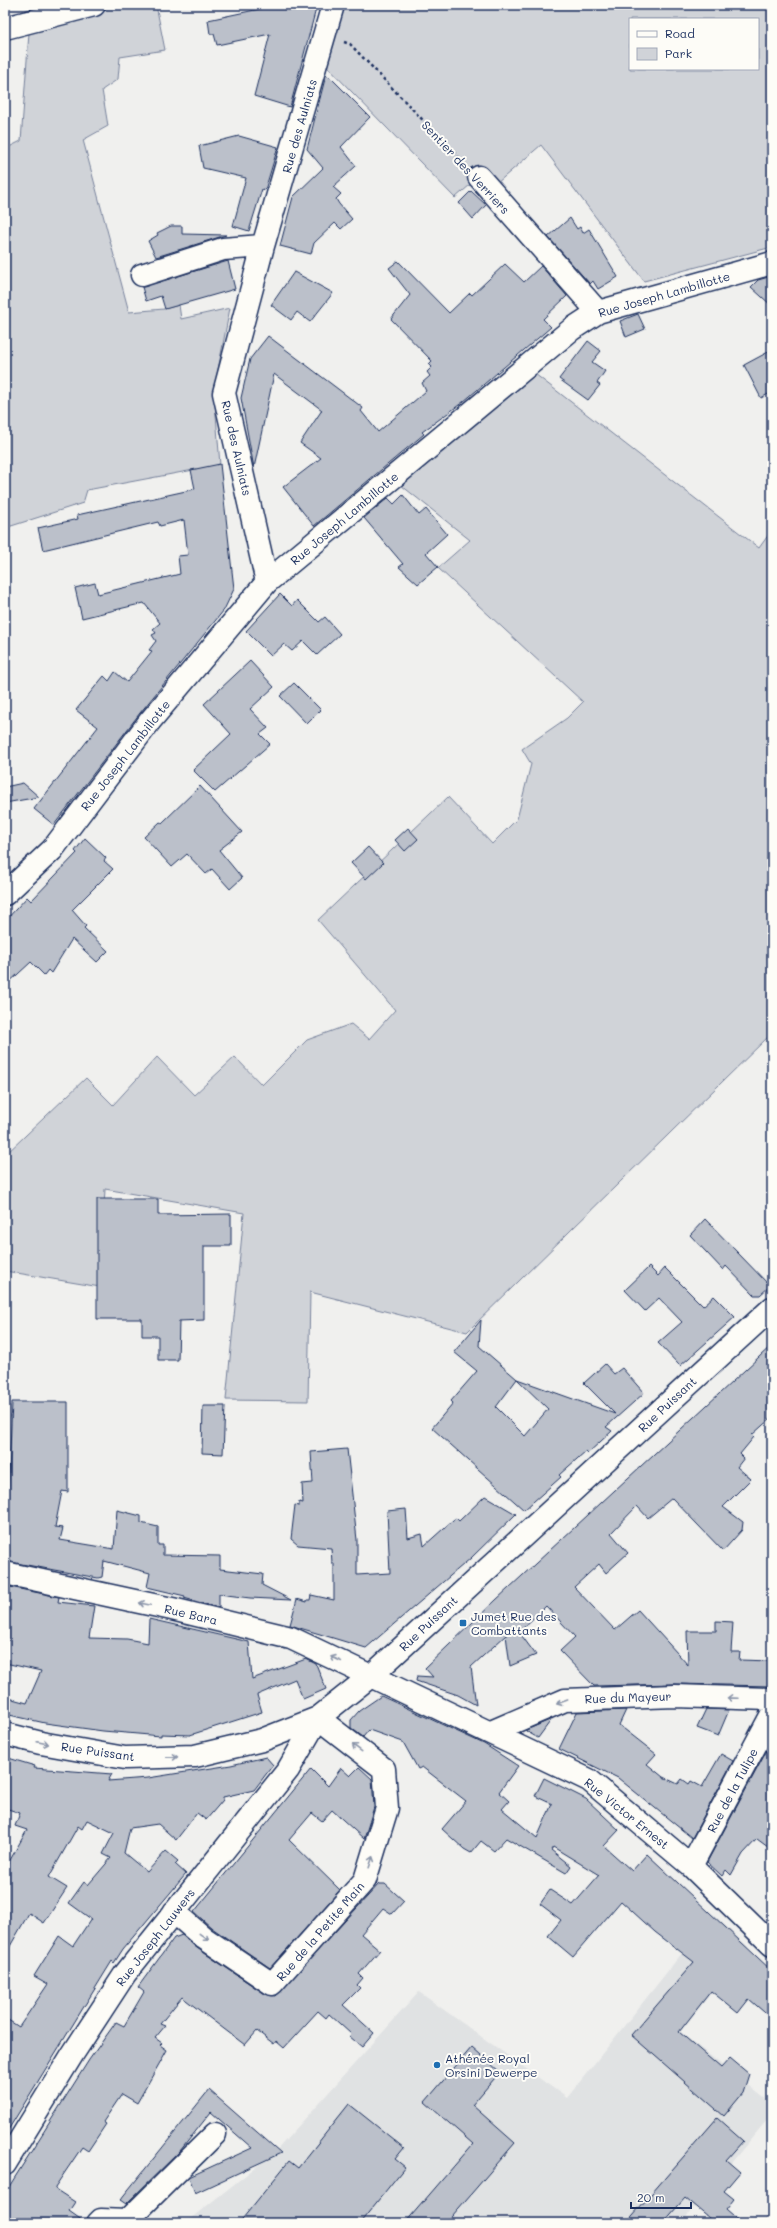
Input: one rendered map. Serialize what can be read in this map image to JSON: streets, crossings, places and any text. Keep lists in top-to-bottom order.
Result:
{
  "streets": {
    "street": [
      "Rue des Aulniats",
      "Sentier des Verriers",
      "Rue Joseph Lambillotte",
      "Rue Puissant",
      "Rue Bara",
      "Rue du Mayeur",
      "Rue de la Tulipe",
      "Rue Victor Ernest",
      "Rue de la Petite Main",
      "Rue Joseph Lauwers"
    ]
  },
  "crossings": [
    ["Rue des Aulniats", "Sentier des Verriers"],
    ["Rue des Aulniats", "Rue Joseph Lambillotte"],
    ["Sentier des Verriers", "Rue Joseph Lambillotte"],
    ["Rue Puissant", "Rue Bara"],
    ["Rue Puissant", "Rue Victor Ernest"],
    ["Rue Puissant", "Rue de la Petite Main"],
    ["Rue Puissant", "Rue Joseph Lauwers"],
    ["Rue Bara", "Rue Victor Ernest"],
    ["Rue du Mayeur", "Rue Victor Ernest"],
    ["Rue de la Tulipe", "Rue Victor Ernest"],
    ["Rue de la Petite Main", "Rue Joseph Lauwers"]
  ],
  "one_way": ["Rue Bara", "Rue du Mayeur"],
  "places": {
    "transit": ["Jumet Rue des Combattants"],
    "other": ["Athénée Royal Orsini Dewerpe"]
  },
  "legend": ["Road", "Park"],
  "scale_bar": "20 m"
}
